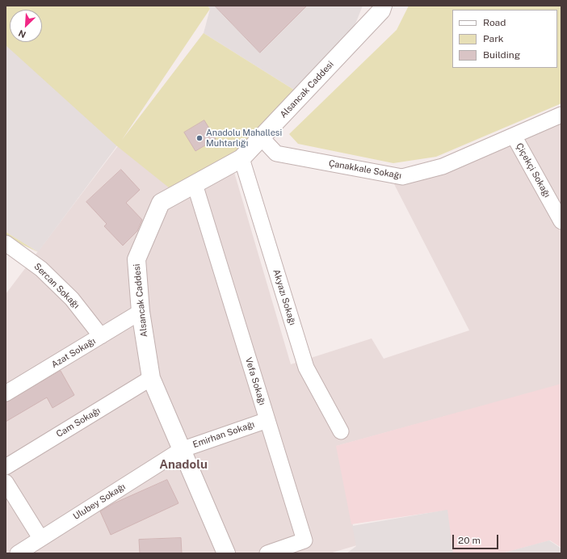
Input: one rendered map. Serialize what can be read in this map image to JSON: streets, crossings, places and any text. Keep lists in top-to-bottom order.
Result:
{
  "streets": {
    "street": [
      "Alsancak Caddesi",
      "Çanakkale Sokağı",
      "Çiçekçi Sokağı",
      "Sercan Sokağı",
      "Akyazı Sokağı",
      "Azat Sokağı",
      "Vefa Sokağı",
      "Cam Sokağı",
      "Emirhan Sokağı",
      "Ulubey Sokağı"
    ]
  },
  "crossings": [
    ["Alsancak Caddesi", "Çanakkale Sokağı"],
    ["Alsancak Caddesi", "Akyazı Sokağı"],
    ["Alsancak Caddesi", "Azat Sokağı"],
    ["Alsancak Caddesi", "Vefa Sokağı"],
    ["Alsancak Caddesi", "Cam Sokağı"],
    ["Alsancak Caddesi", "Emirhan Sokağı"],
    ["Alsancak Caddesi", "Ulubey Sokağı"],
    ["Çanakkale Sokağı", "Çiçekçi Sokağı"],
    ["Sercan Sokağı", "Azat Sokağı"],
    ["Vefa Sokağı", "Emirhan Sokağı"],
    ["Emirhan Sokağı", "Ulubey Sokağı"]
  ],
  "districts": ["Anadolu"],
  "places": ["Anadolu Mahallesi Muhtarlığı"],
  "legend": ["Road", "Park", "Building"],
  "scale_bar": "20 m",
  "north": "bottom left"
}
